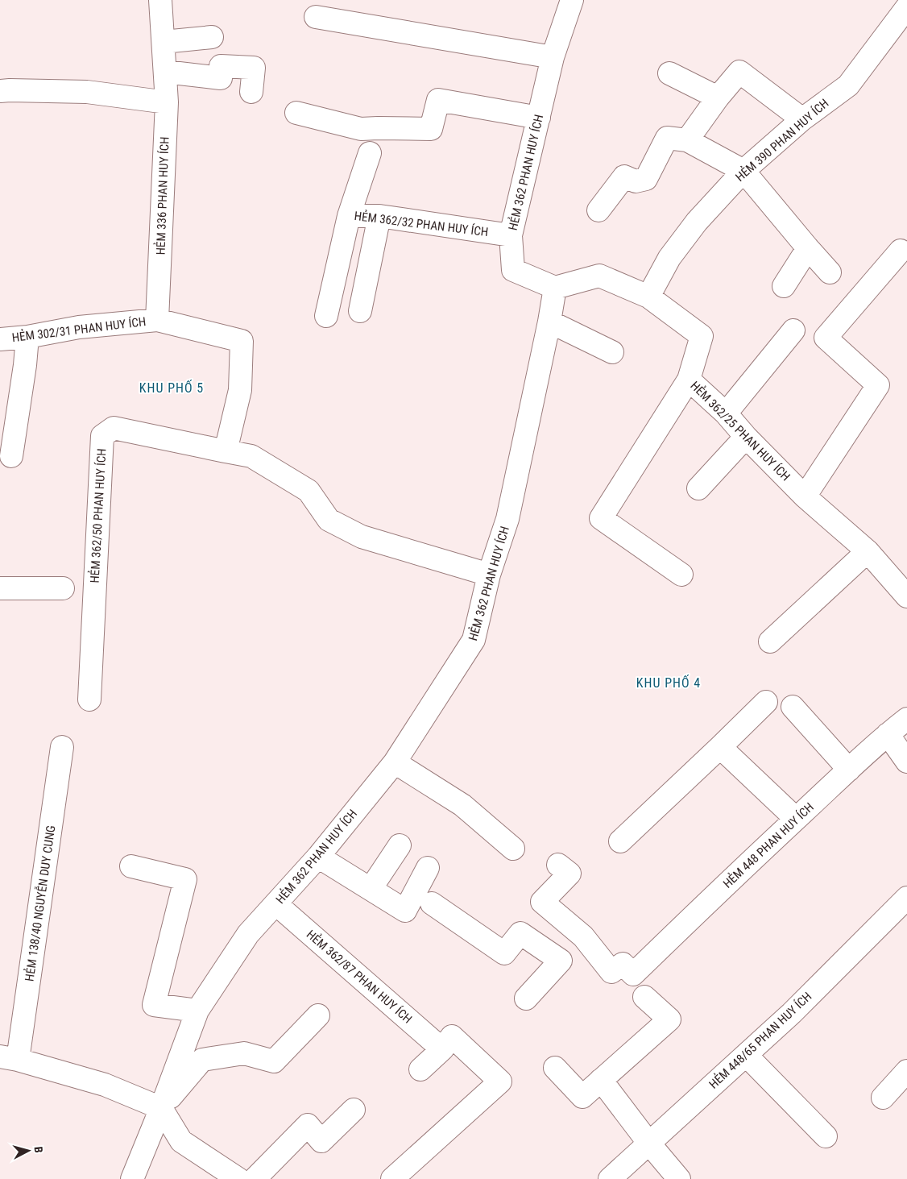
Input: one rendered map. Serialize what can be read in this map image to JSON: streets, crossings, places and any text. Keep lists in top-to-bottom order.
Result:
{
  "streets": {
    "street": [
      "HẺM 390 PHAN HUY ÍCH",
      "HẺM 362 PHAN HUY ÍCH",
      "HẺM 336 PHAN HUY ÍCH",
      "HẺM 362/32 PHAN HUY ÍCH",
      "HẺM 302/31 PHAN HUY ÍCH",
      "HẺM 362/25 PHAN HUY ÍCH",
      "HẺM 362/50 PHAN HUY ÍCH",
      "HẺM 448 PHAN HUY ÍCH",
      "HẺM 138/40 NGUYỄN DUY CUNG",
      "HẺM 362/87 PHAN HUY ÍCH",
      "HẺM 448/65 PHAN HUY ÍCH"
    ]
  },
  "crossings": [
    ["HẺM 390 PHAN HUY ÍCH", "HẺM 362/25 PHAN HUY ÍCH"],
    ["HẺM 362 PHAN HUY ÍCH", "HẺM 362/32 PHAN HUY ÍCH"],
    ["HẺM 362 PHAN HUY ÍCH", "HẺM 362/25 PHAN HUY ÍCH"],
    ["HẺM 362 PHAN HUY ÍCH", "HẺM 362/50 PHAN HUY ÍCH"],
    ["HẺM 362 PHAN HUY ÍCH", "HẺM 362/87 PHAN HUY ÍCH"],
    ["HẺM 336 PHAN HUY ÍCH", "HẺM 302/31 PHAN HUY ÍCH"]
  ],
  "districts": ["KHU PHỐ 5", "KHU PHỐ 4"],
  "north": "right"
}
